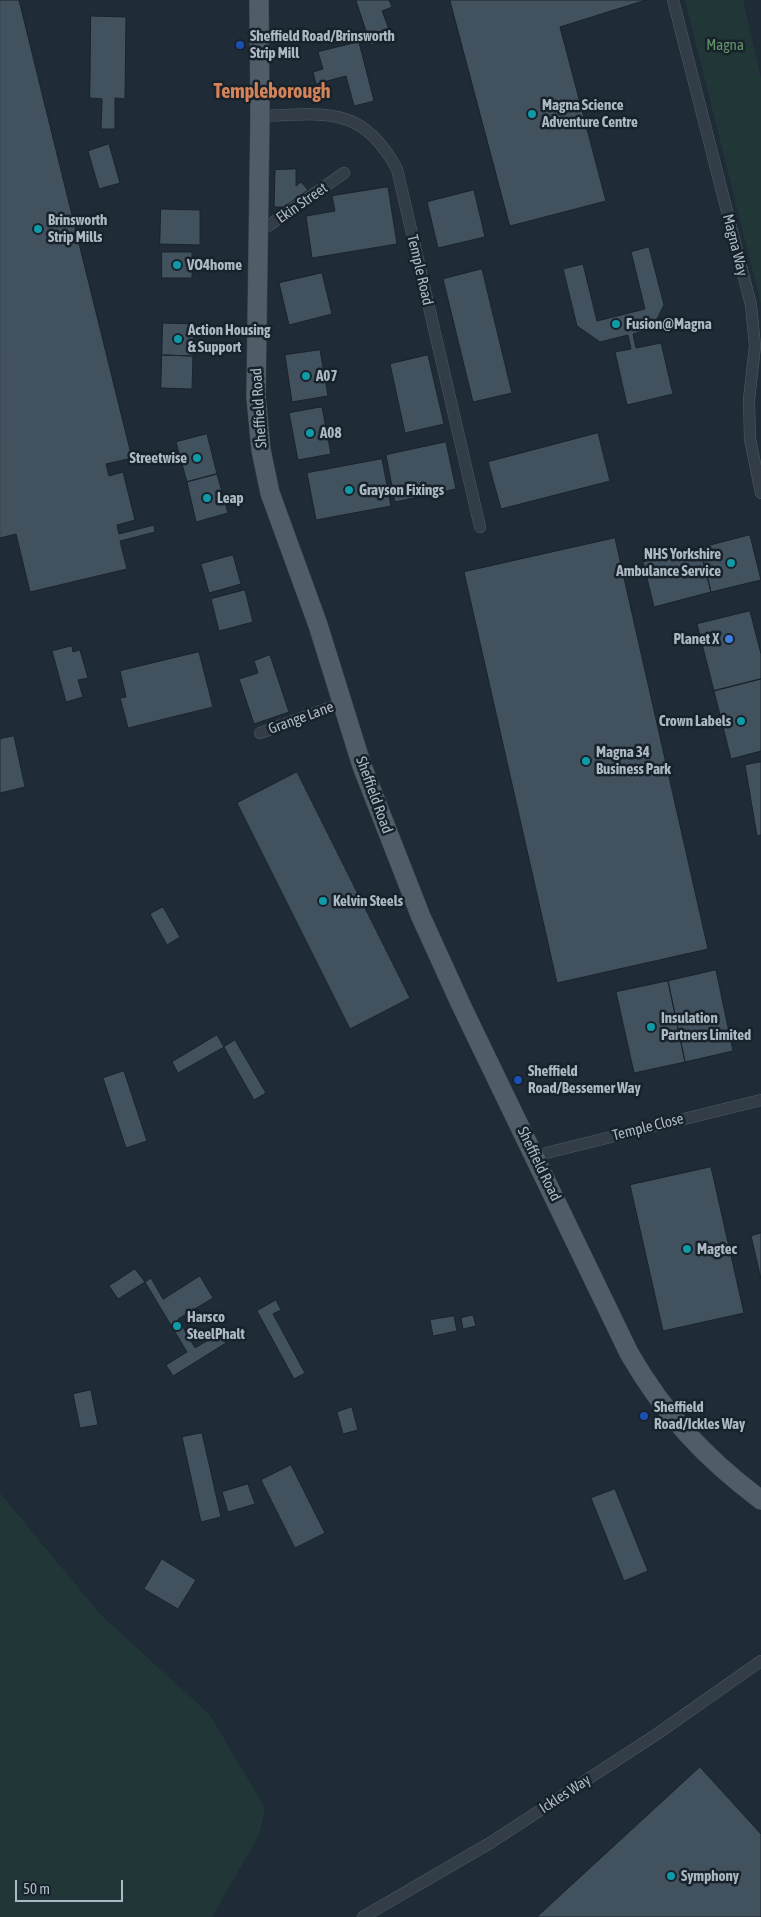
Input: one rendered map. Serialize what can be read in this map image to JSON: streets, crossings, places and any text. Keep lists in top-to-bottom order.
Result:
{
  "streets": {
    "main road": ["Sheffield Road"],
    "street": [
      "Ekin Street",
      "Magna Way",
      "Temple Road",
      "Grange Lane",
      "Temple Close",
      "Ickles Way"
    ]
  },
  "crossings": [
    ["Ekin Street", "Sheffield Road"],
    ["Temple Road", "Sheffield Road"],
    ["Sheffield Road", "Grange Lane"],
    ["Sheffield Road", "Temple Close"]
  ],
  "districts": ["Templeborough"],
  "parks": ["Magna"],
  "places": [
    "Sheffield Road/Brinsworth Strip Mill",
    "Magna Science Adventure Centre",
    "Brinsworth Strip Mills",
    "VO4home",
    "Fusion@Magna",
    "Action Housing & Support",
    "A07",
    "A08",
    "Streetwise",
    "Grayson Fixings",
    "Leap",
    "NHS Yorkshire Ambulance Service",
    "Planet X",
    "Crown Labels",
    "Magna 34 Business Park",
    "Kelvin Steels",
    "Insulation Partners Limited",
    "Sheffield Road/Bessemer Way",
    "Magtec",
    "Harsco SteelPhalt",
    "Sheffield Road/Ickles Way",
    "Symphony"
  ],
  "scale_bar": "50 m"
}
